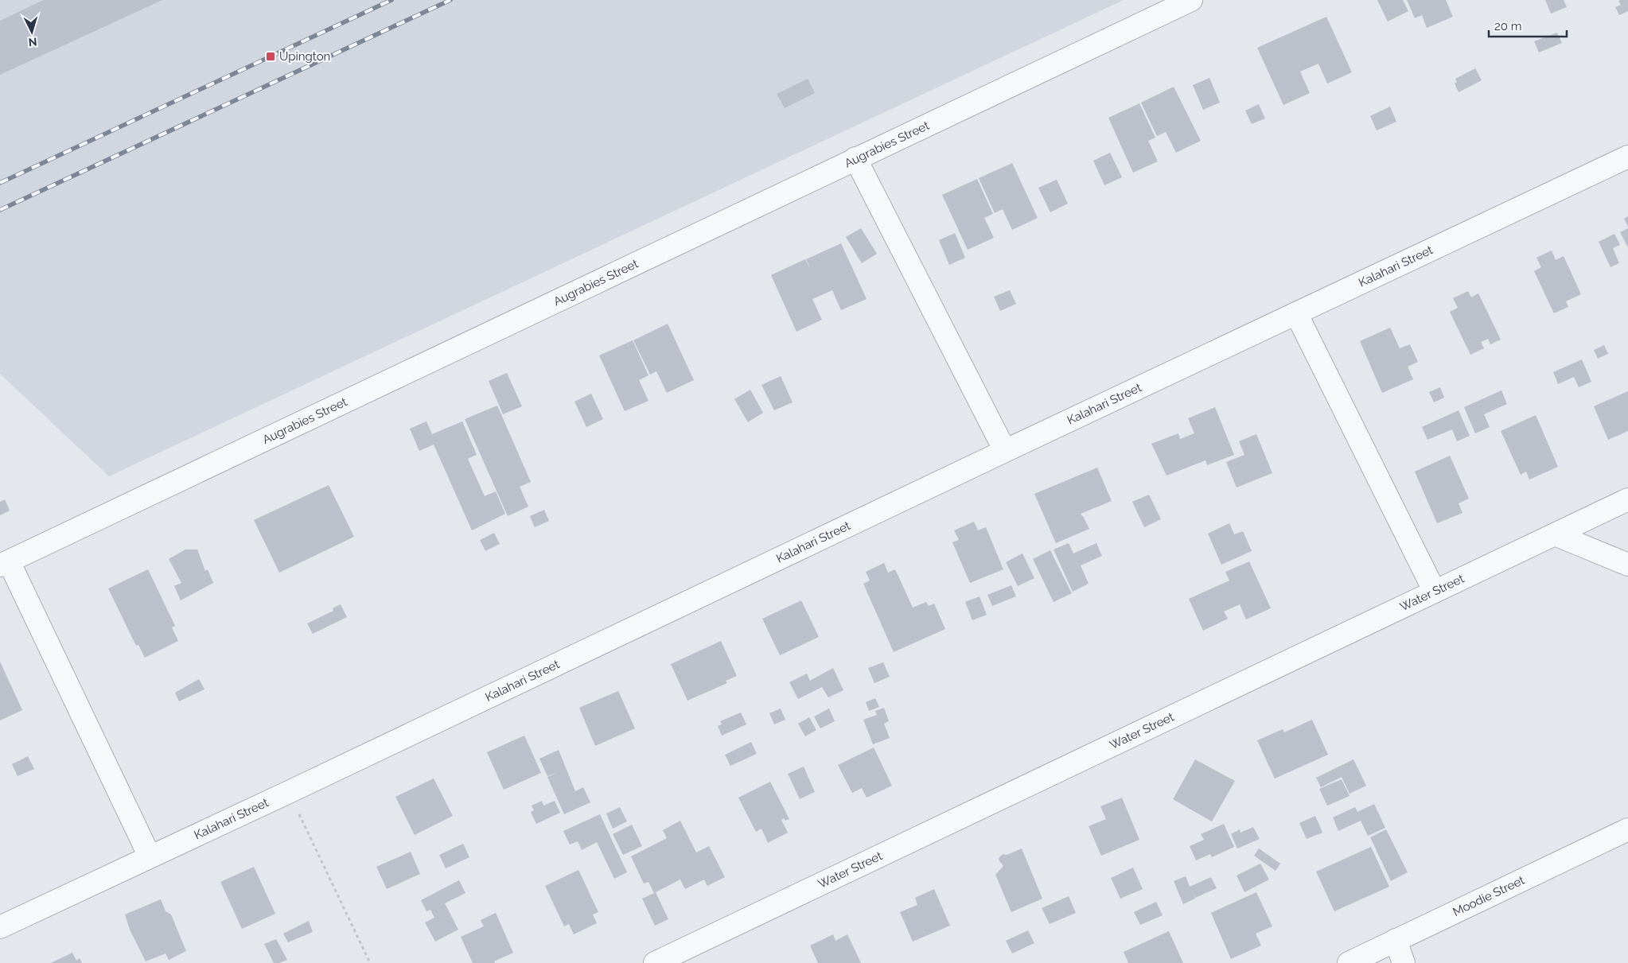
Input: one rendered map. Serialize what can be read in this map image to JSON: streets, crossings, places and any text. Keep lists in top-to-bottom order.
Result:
{
  "streets": {
    "street": [
      "Augrabies Street",
      "Kalahari Street",
      "Water Street",
      "Moodie Street"
    ]
  },
  "places": {
    "transit": ["Upington"]
  },
  "scale_bar": "20 m",
  "north": "bottom"
}
